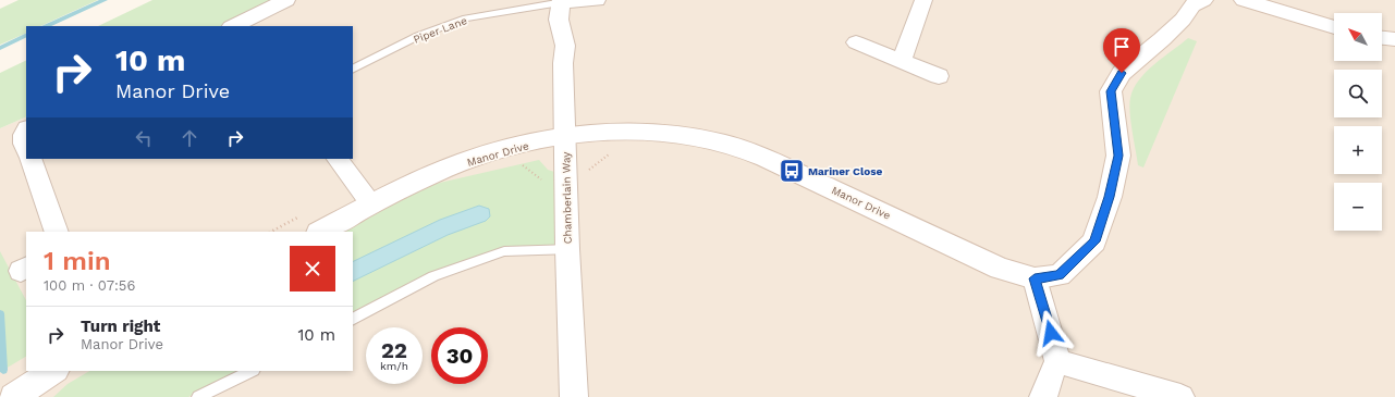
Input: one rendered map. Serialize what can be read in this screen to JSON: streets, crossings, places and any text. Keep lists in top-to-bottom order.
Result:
{
  "streets": {
    "street": ["Manor Drive", "Chamberlain Way"],
    "lane": ["Piper Lane"]
  },
  "crossings": [
    ["Piper Lane", "Chamberlain Way"],
    ["Manor Drive", "Chamberlain Way"]
  ],
  "places": {
    "bus stop": ["Mariner Close"]
  },
  "north": "top left",
  "page": {
    "map_buttons": ["+", "−"],
    "turn": ["10 m", "Manor Drive"],
    "heading": ["1 min", "100 m · 07:56"],
    "list": [
      {
        "name": "Turn right",
        "note": "Manor Drive",
        "value": "10 m"
      }
    ],
    "speed": "22 km/h",
    "limit": "30"
  }
}
